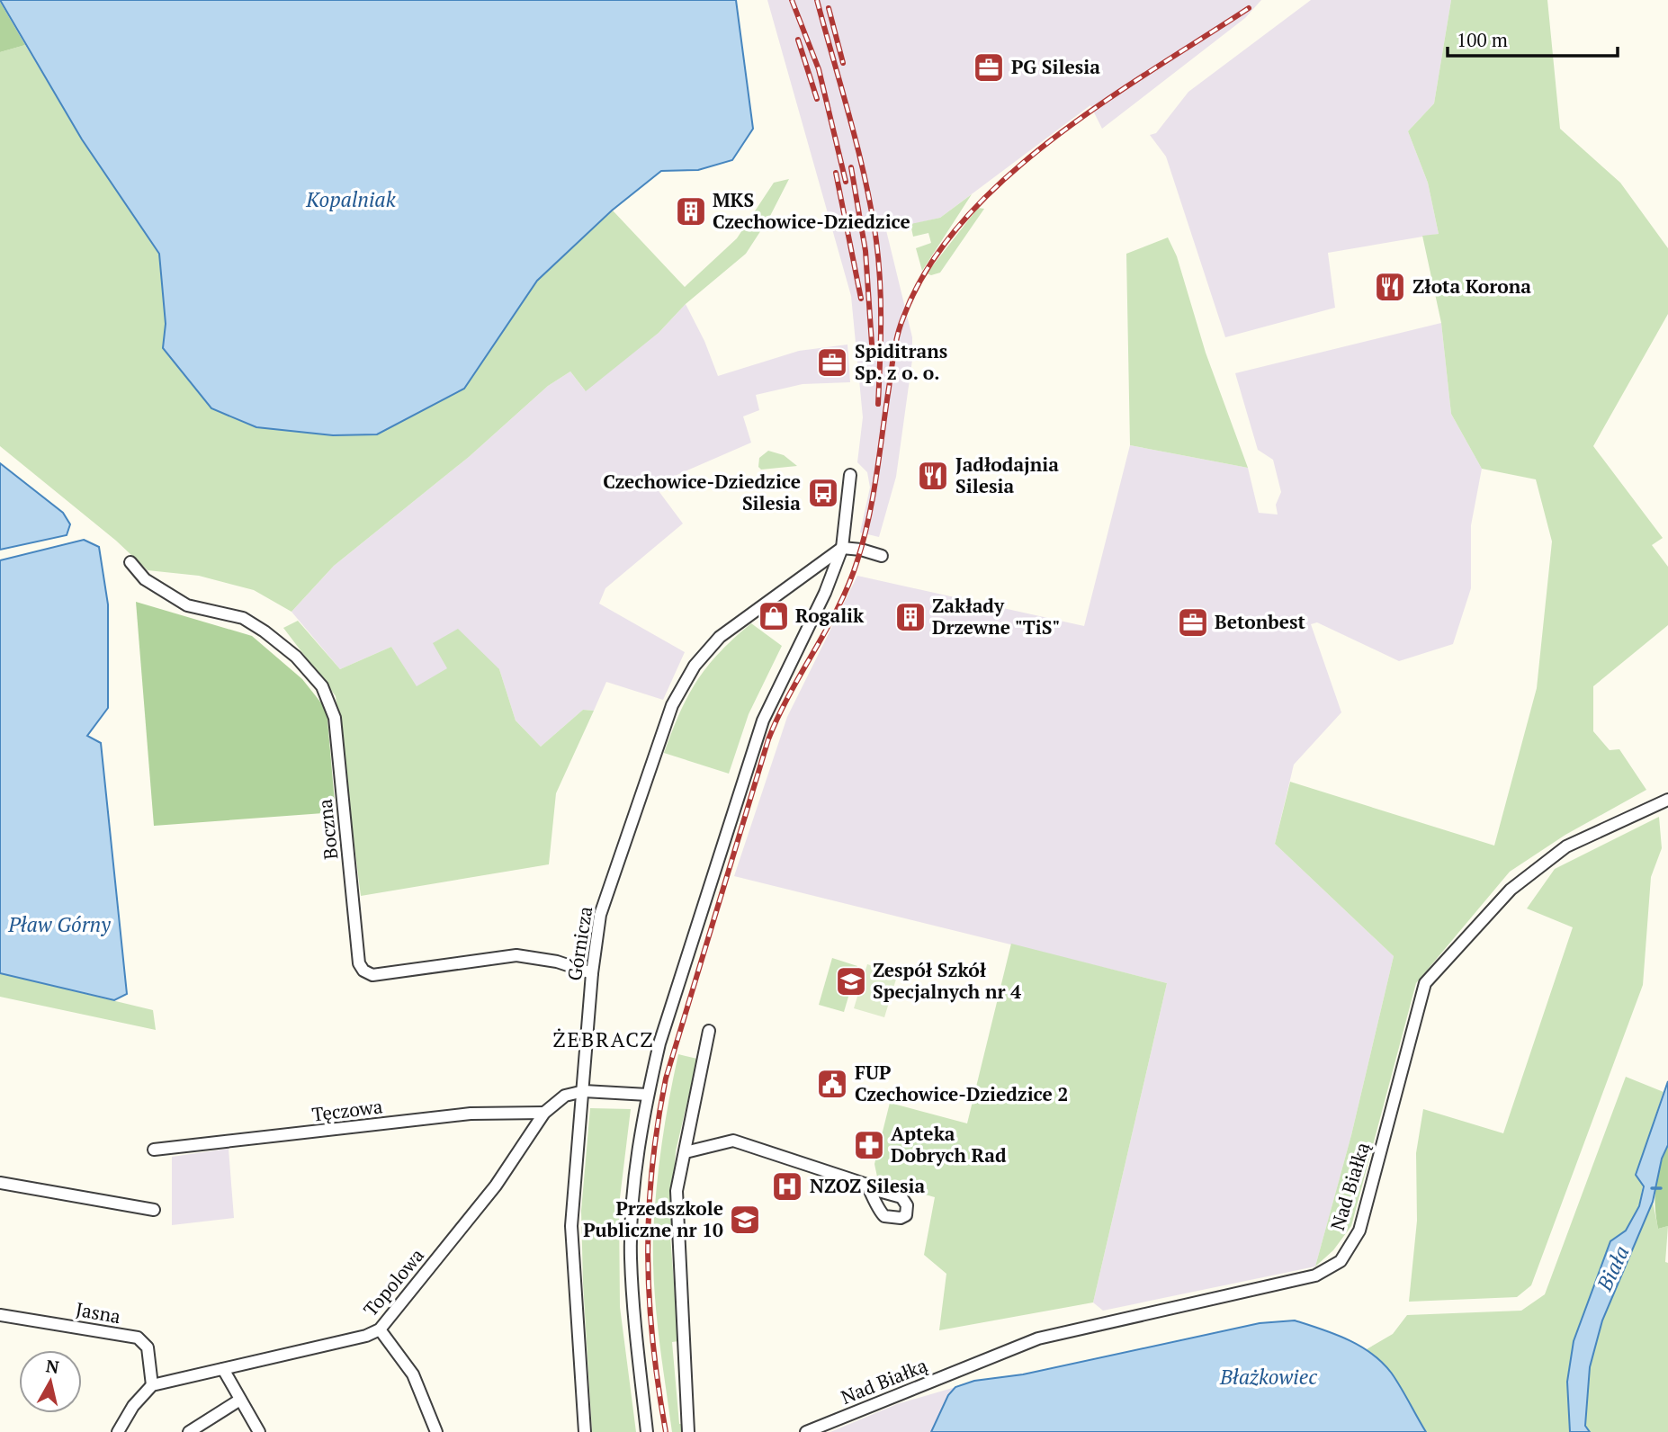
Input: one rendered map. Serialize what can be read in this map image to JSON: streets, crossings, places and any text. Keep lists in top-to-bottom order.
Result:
{
  "streets": {
    "street": [
      "Boczna",
      "Górnicza",
      "Tęczowa",
      "Nad Białką",
      "Topolowa",
      "Jasna"
    ]
  },
  "crossings": [
    ["Boczna", "Górnicza"],
    ["Górnicza", "Topolowa"],
    ["Tęczowa", "Topolowa"],
    ["Topolowa", "Jasna"]
  ],
  "districts": ["ŻEBRACZ"],
  "water": [
    "Kopalniak",
    "Pław Górny",
    "Biała",
    "Błażkowiec"
  ],
  "places": {
    "office": ["PG Silesia", "Spiditrans Sp. z o. o.", "Betonbest"],
    "building": ["MKS Czechowice-Dziedzice", "Zakłady Drzewne \"TiS\""],
    "restaurant": ["Złota Korona", "Jadłodajnia Silesia"],
    "bus stop": ["Czechowice-Dziedzice Silesia"],
    "shop": ["Rogalik"],
    "school or university": ["Zespół Szkół Specjalnych nr 4", "Przedszkole Publiczne nr 10"],
    "public building": ["FUP Czechowice-Dziedzice 2"],
    "pharmacy": ["Apteka Dobrych Rad"],
    "hospital": ["NZOZ Silesia"]
  },
  "scale_bar": "100 m",
  "north": "top"
}
